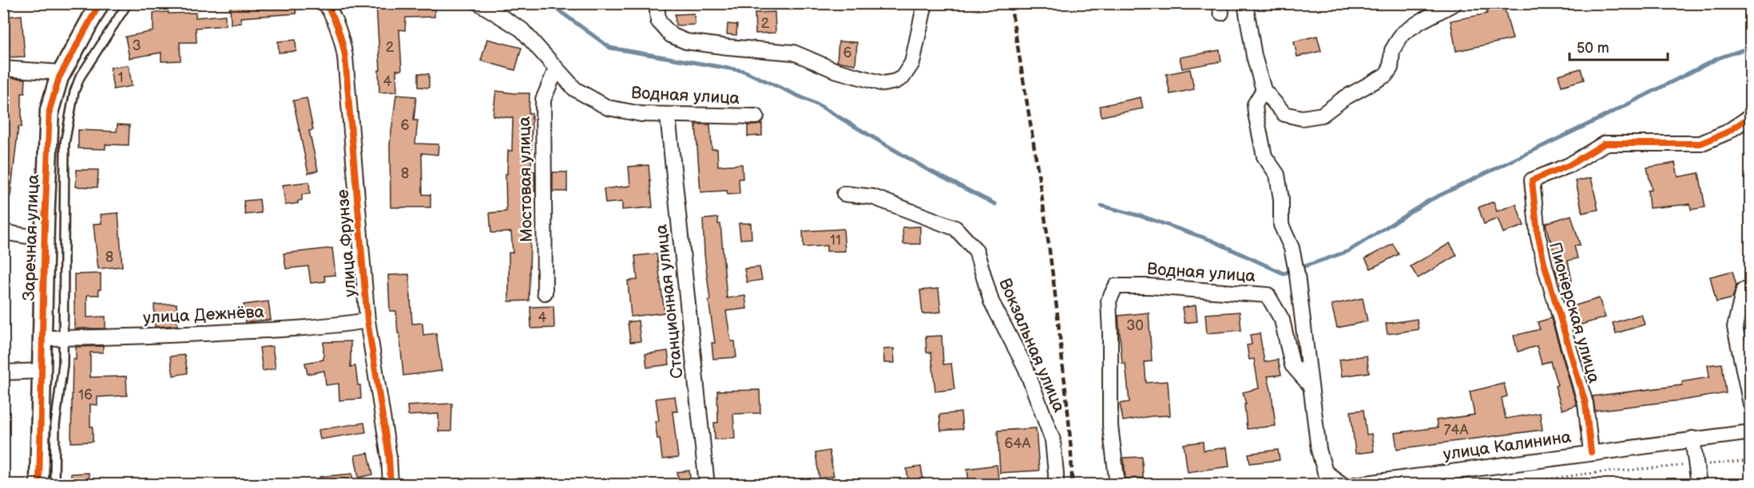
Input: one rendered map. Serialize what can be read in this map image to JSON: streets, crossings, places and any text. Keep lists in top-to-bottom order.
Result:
{
  "streets": {
    "street": [
      "Водная улица",
      "Мостовая улица",
      "Заречная улица",
      "улица Фрунзе",
      "Станционная улица",
      "Пионерская улица",
      "улица Дежнёва",
      "Вокзальная улица",
      "улица Калинина"
    ]
  },
  "crossings": [
    ["Водная улица", "Мостовая улица"],
    ["Водная улица", "Станционная улица"],
    ["Заречная улица", "улица Дежнёва"],
    ["улица Фрунзе", "улица Дежнёва"],
    ["Пионерская улица", "улица Калинина"]
  ],
  "house_numbers": [
    "2",
    "3",
    "2",
    "6",
    "1",
    "4",
    "6",
    "8",
    "11",
    "8",
    "4",
    "30",
    "16",
    "74А",
    "64А"
  ],
  "scale_bar": "50 m"
}
